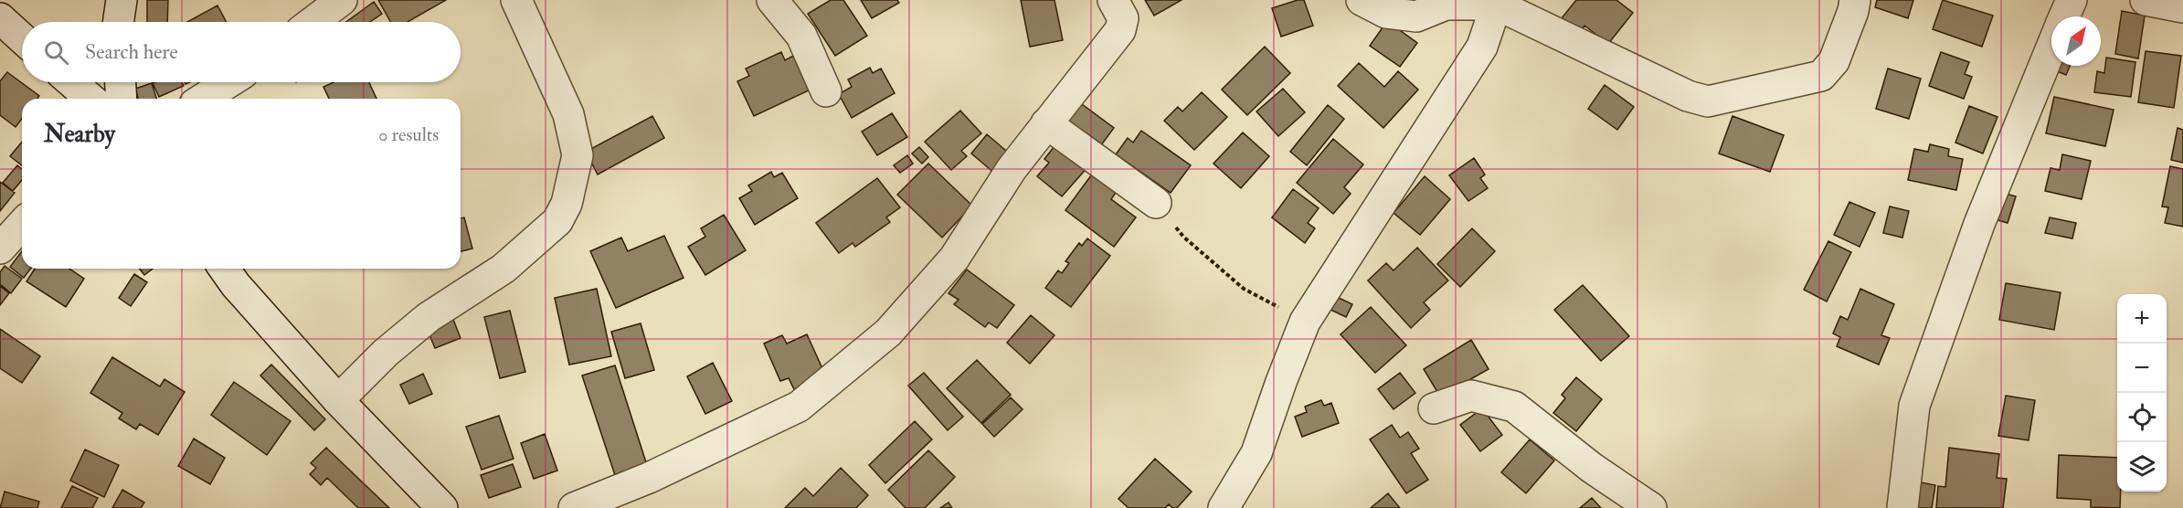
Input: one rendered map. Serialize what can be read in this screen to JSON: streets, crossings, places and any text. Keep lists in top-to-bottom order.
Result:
{
  "north": "top right",
  "page": {
    "search": "Search here",
    "heading": ["Nearby", "0 results"],
    "map_buttons": ["+", "−"]
  }
}
